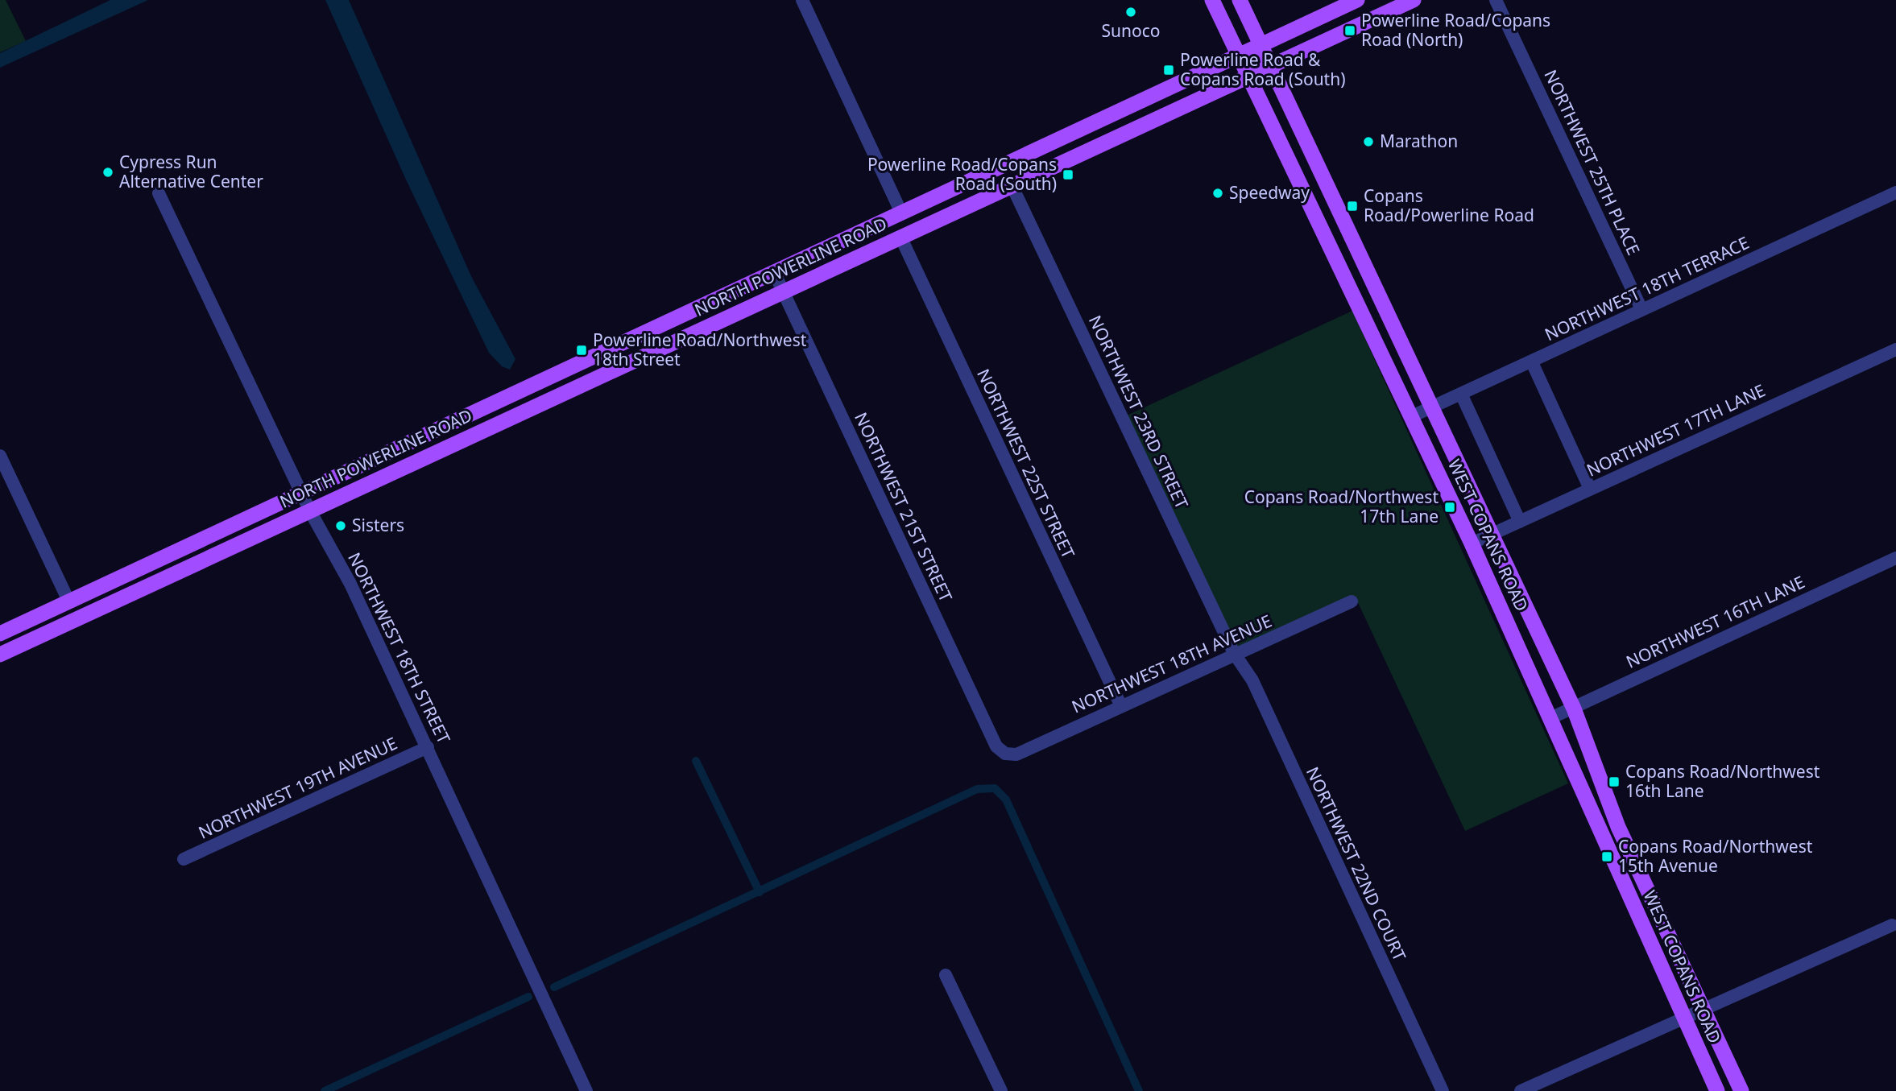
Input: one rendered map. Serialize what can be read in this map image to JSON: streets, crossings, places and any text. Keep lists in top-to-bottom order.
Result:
{
  "streets": {
    "main road": ["NORTH POWERLINE ROAD", "WEST COPANS ROAD"],
    "street": [
      "NORTHWEST 25TH PLACE",
      "NORTHWEST 18TH TERRACE",
      "NORTHWEST 23RD STREET",
      "NORTHWEST 17TH LANE",
      "NORTHWEST 22ST STREET",
      "NORTHWEST 21ST STREET",
      "NORTHWEST 16TH LANE",
      "NORTHWEST 18TH STREET",
      "NORTHWEST 18TH AVENUE",
      "NORTHWEST 19TH AVENUE",
      "NORTHWEST 22ND COURT"
    ]
  },
  "crossings": [
    ["NORTHWEST 25TH PLACE", "NORTHWEST 18TH TERRACE"],
    ["NORTH POWERLINE ROAD", "NORTHWEST 23RD STREET"],
    ["NORTH POWERLINE ROAD", "NORTHWEST 22ST STREET"],
    ["NORTH POWERLINE ROAD", "NORTHWEST 21ST STREET"],
    ["NORTH POWERLINE ROAD", "WEST COPANS ROAD"],
    ["NORTH POWERLINE ROAD", "NORTHWEST 18TH STREET"],
    ["NORTHWEST 18TH TERRACE", "WEST COPANS ROAD"],
    ["NORTHWEST 23RD STREET", "NORTHWEST 18TH AVENUE"],
    ["NORTHWEST 23RD STREET", "NORTHWEST 22ND COURT"],
    ["NORTHWEST 17TH LANE", "WEST COPANS ROAD"],
    ["NORTHWEST 22ST STREET", "NORTHWEST 18TH AVENUE"],
    ["NORTHWEST 21ST STREET", "NORTHWEST 18TH AVENUE"],
    ["WEST COPANS ROAD", "NORTHWEST 16TH LANE"],
    ["NORTHWEST 18TH STREET", "NORTHWEST 19TH AVENUE"],
    ["NORTHWEST 18TH AVENUE", "NORTHWEST 22ND COURT"]
  ],
  "places": {
    "other": [
      "Sunoco",
      "Marathon",
      "Cypress Run Alternative Center",
      "Speedway",
      "Sisters"
    ],
    "transit": [
      "Powerline Road/Copans Road (North)",
      "Powerline Road & Copans Road (South)",
      "Powerline Road/Copans Road (South)",
      "Copans Road/Powerline Road",
      "Powerline Road/Northwest 18th Street",
      "Copans Road/Northwest 17th Lane",
      "Copans Road/Northwest 16th Lane",
      "Copans Road/Northwest 15th Avenue"
    ]
  }
}
